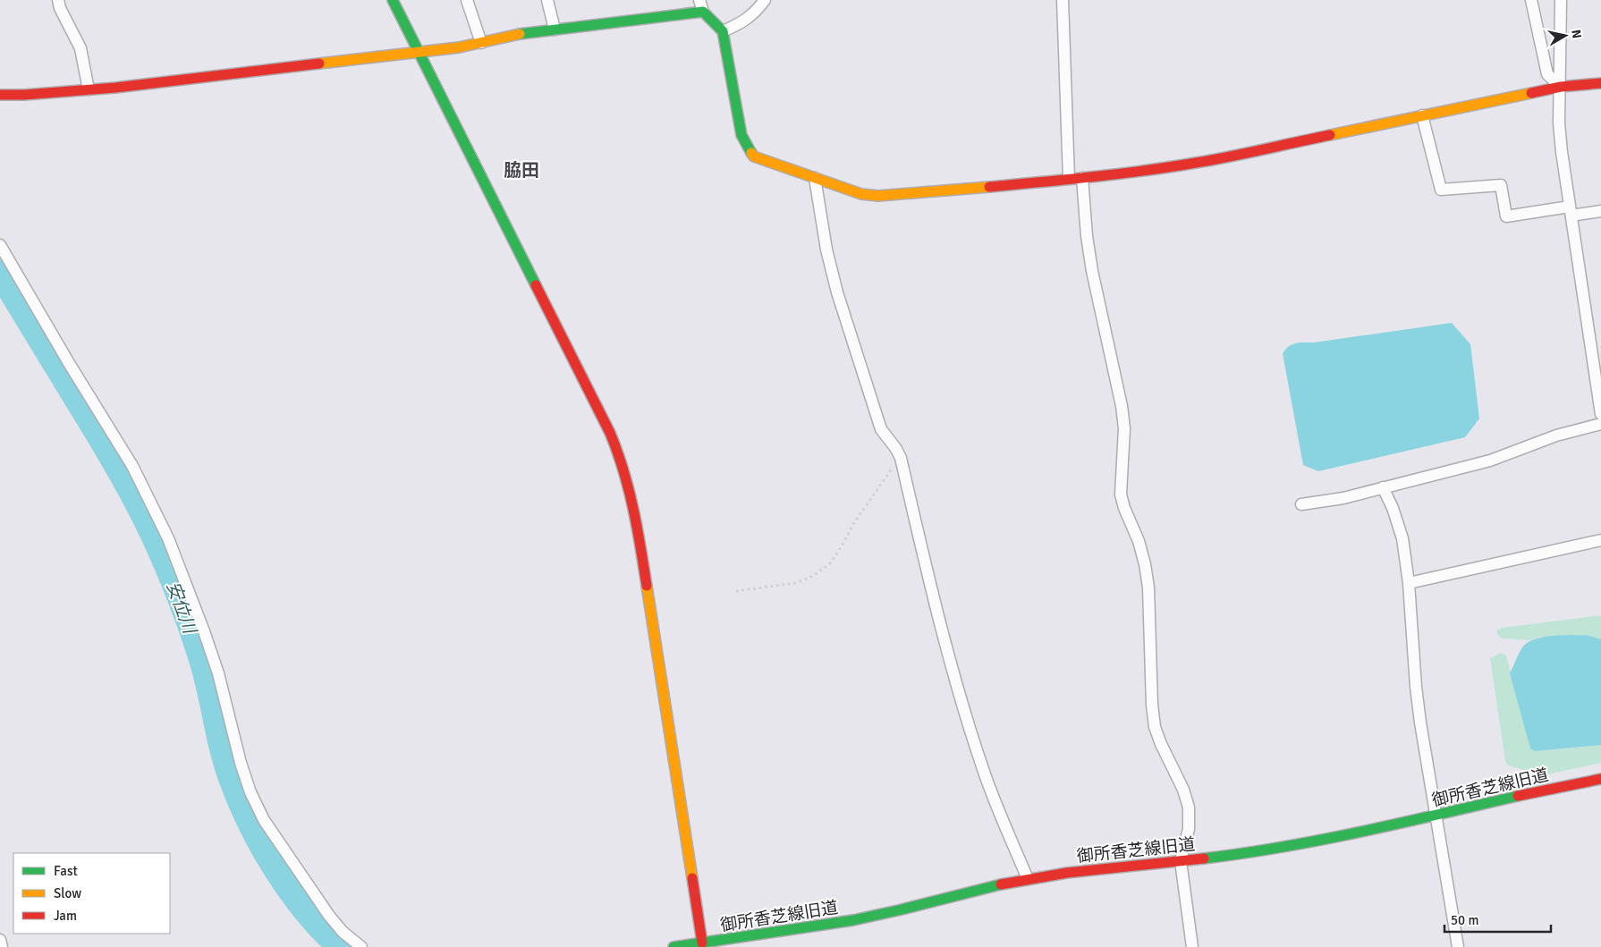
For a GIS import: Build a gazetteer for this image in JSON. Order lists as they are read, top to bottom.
{
  "streets": {
    "street": ["御所香芝線旧道"]
  },
  "districts": ["脇田"],
  "water": ["安位川"],
  "legend": ["Fast", "Slow", "Jam"],
  "scale_bar": "50 m",
  "north": "right"
}
